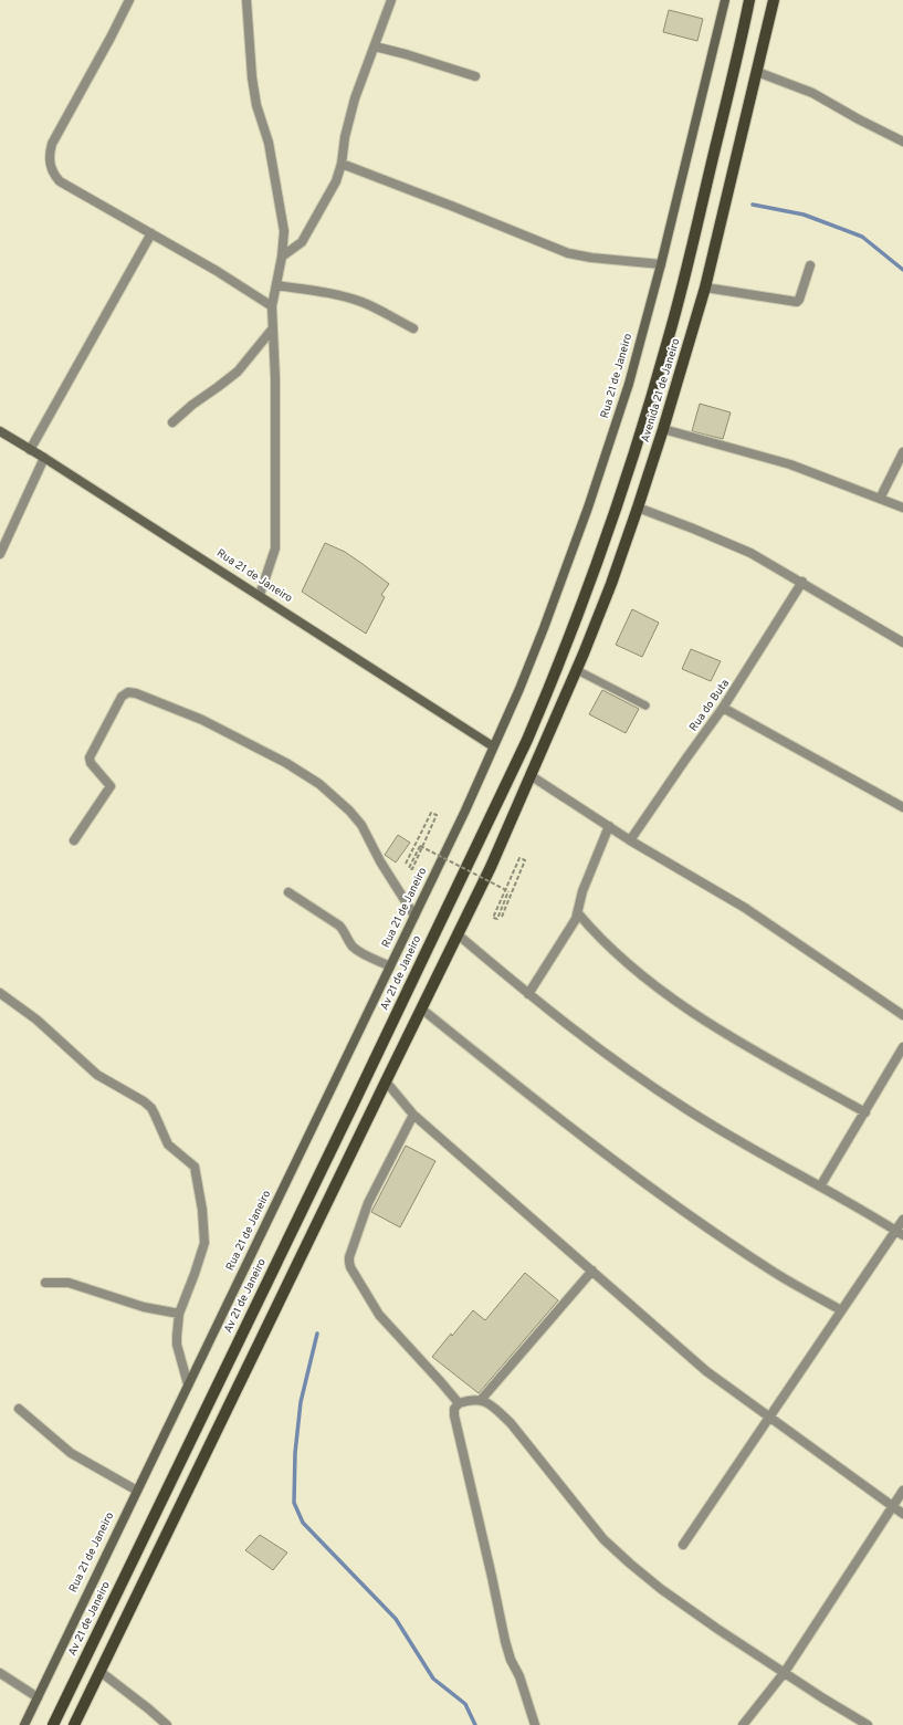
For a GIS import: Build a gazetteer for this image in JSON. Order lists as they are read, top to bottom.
{
  "streets": {
    "main road": ["Avenida 21 de Janeiro", "Av 21 de Janeiro"],
    "street": ["Rua 21 de Janeiro", "Rua do Buta"]
  },
  "crossings": [
    ["Avenida 21 de Janeiro", "Av 21 de Janeiro"]
  ]
}
